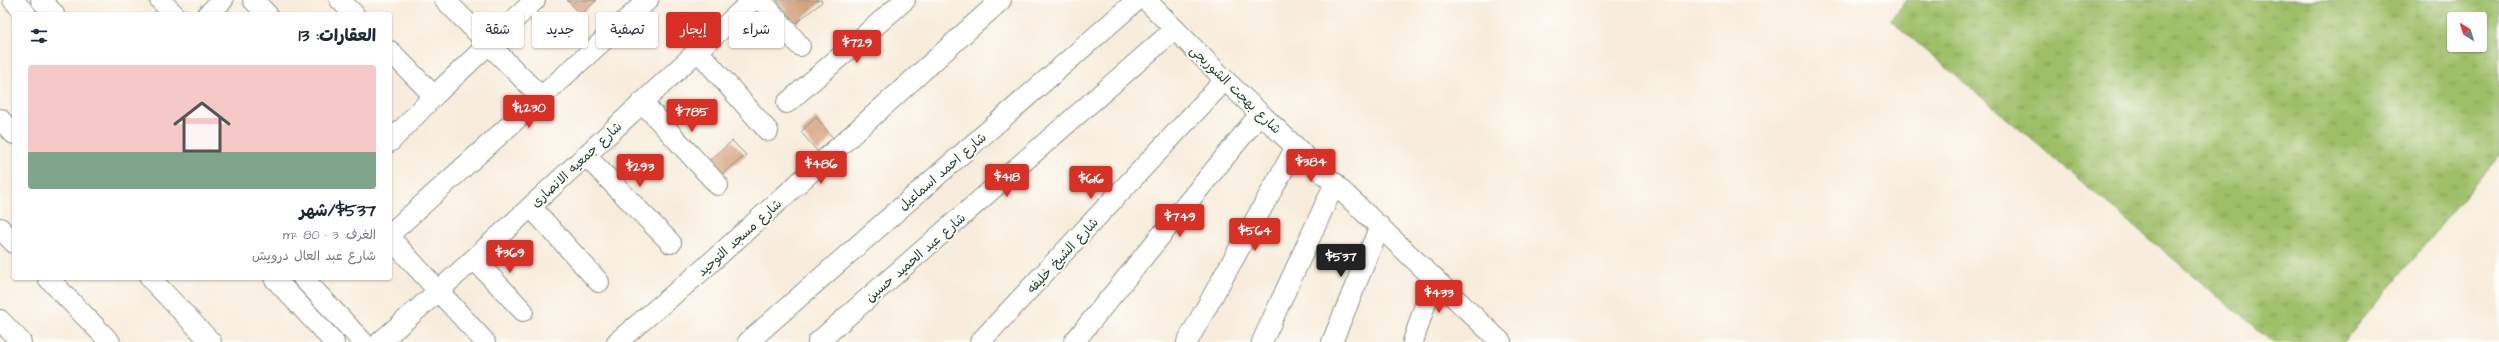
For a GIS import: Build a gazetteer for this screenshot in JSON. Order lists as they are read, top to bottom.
{
  "streets": {
    "street": [
      "شارع بهجت الشوربجى",
      "شارع جمعيه الانصارى",
      "شارع احمد اسماعيل",
      "شارع مسجد التوحيد",
      "شارع الشيخ خليفه",
      "شارع عبد الحميد حسين"
    ]
  },
  "crossings": [
    ["شارع بهجت الشوربجى", "شارع الشيخ خليفه"],
    ["شارع بهجت الشوربجى", "شارع عبد الحميد حسين"]
  ],
  "north": "top left",
  "page": {
    "chip": [
      "شراء",
      "إيجار",
      "تصفية",
      "جديد",
      "شقة"
    ],
    "heading": "العقارات: 13",
    "price": [
      "$729",
      "$1,230",
      "$785",
      "$384",
      "$486",
      "$293",
      "$418",
      "$616",
      "$749",
      "$564",
      "$369",
      "$537",
      "$433"
    ],
    "list": [
      {
        "name": "$537/شهر",
        "note": "الغرف: 3 · 80 m² · شارع عبد العال درويش"
      }
    ]
  }
}
